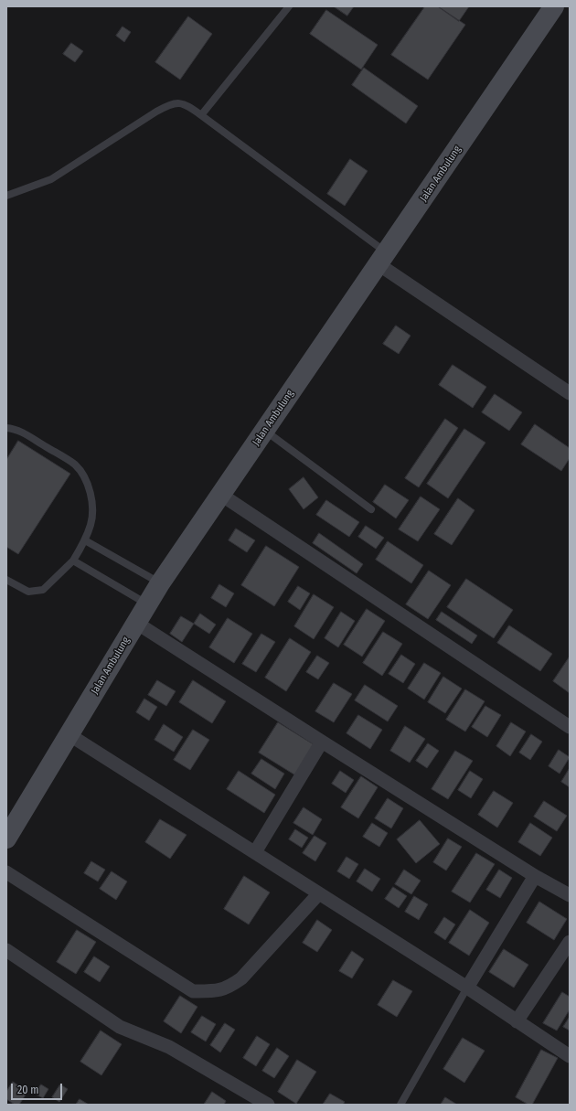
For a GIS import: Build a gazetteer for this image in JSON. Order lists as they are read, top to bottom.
{
  "streets": {
    "street": ["Jalan Ambulung"]
  },
  "scale_bar": "20 m"
}
